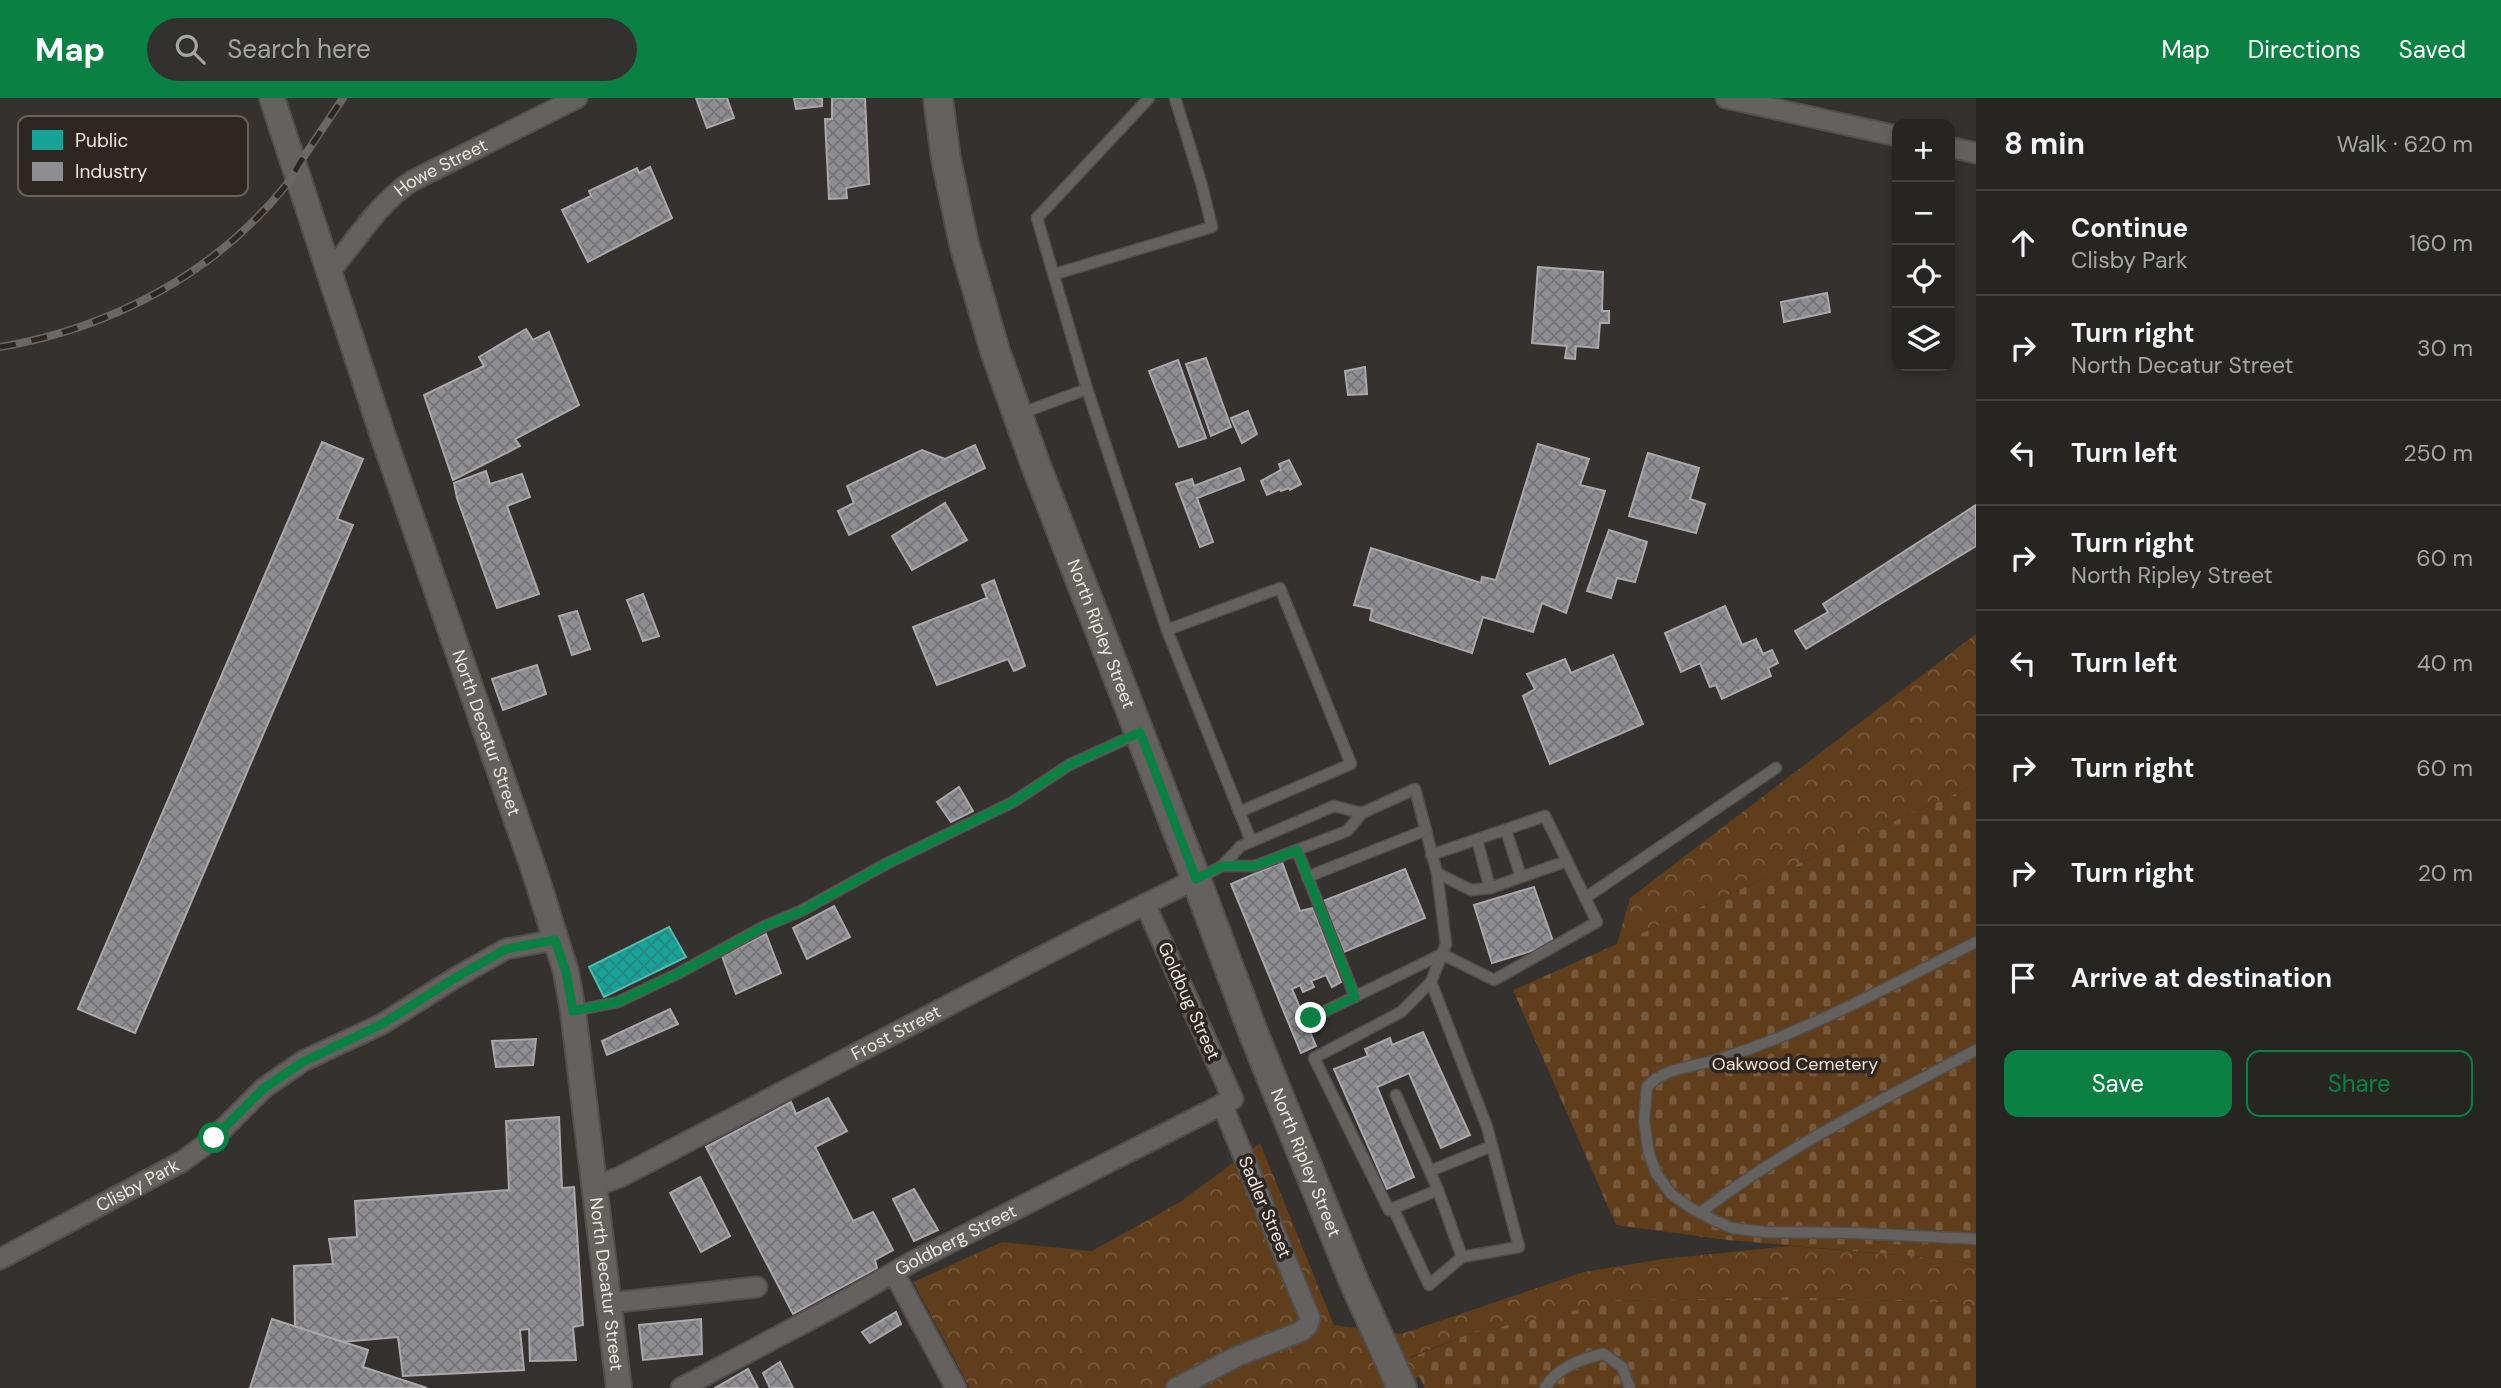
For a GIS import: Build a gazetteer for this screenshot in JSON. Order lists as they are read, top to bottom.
{
  "streets": {
    "main road": ["North Ripley Street"],
    "street": [
      "Howe Street",
      "North Decatur Street",
      "Goldbug Street",
      "Frost Street",
      "Clisby Park",
      "Sadler Street",
      "Goldberg Street"
    ]
  },
  "crossings": [
    ["Howe Street", "North Decatur Street"],
    ["North Ripley Street", "Frost Street"],
    ["North Decatur Street", "Frost Street"],
    ["North Decatur Street", "Clisby Park"],
    ["Goldbug Street", "Frost Street"],
    ["Goldbug Street", "Sadler Street"],
    ["Goldbug Street", "Goldberg Street"],
    ["Sadler Street", "Goldberg Street"]
  ],
  "parks": ["Oakwood Cemetery"],
  "legend": ["Public", "Industry"],
  "page": {
    "header": "Map",
    "search": "Search here",
    "nav": ["Map", "Directions", "Saved"],
    "heading": ["8 min", "Walk · 620 m"],
    "map_buttons": ["+", "−"],
    "list": [
      ["Continue", "Clisby Park", "160 m"],
      ["Turn right", "North Decatur Street", "30 m"],
      ["Turn left", "250 m"],
      ["Turn right", "North Ripley Street", "60 m"],
      ["Turn left", "40 m"],
      ["Turn right", "60 m"],
      ["Turn right", "20 m"],
      "Arrive at destination"
    ],
    "buttons": ["Save", "Share"]
  }
}
